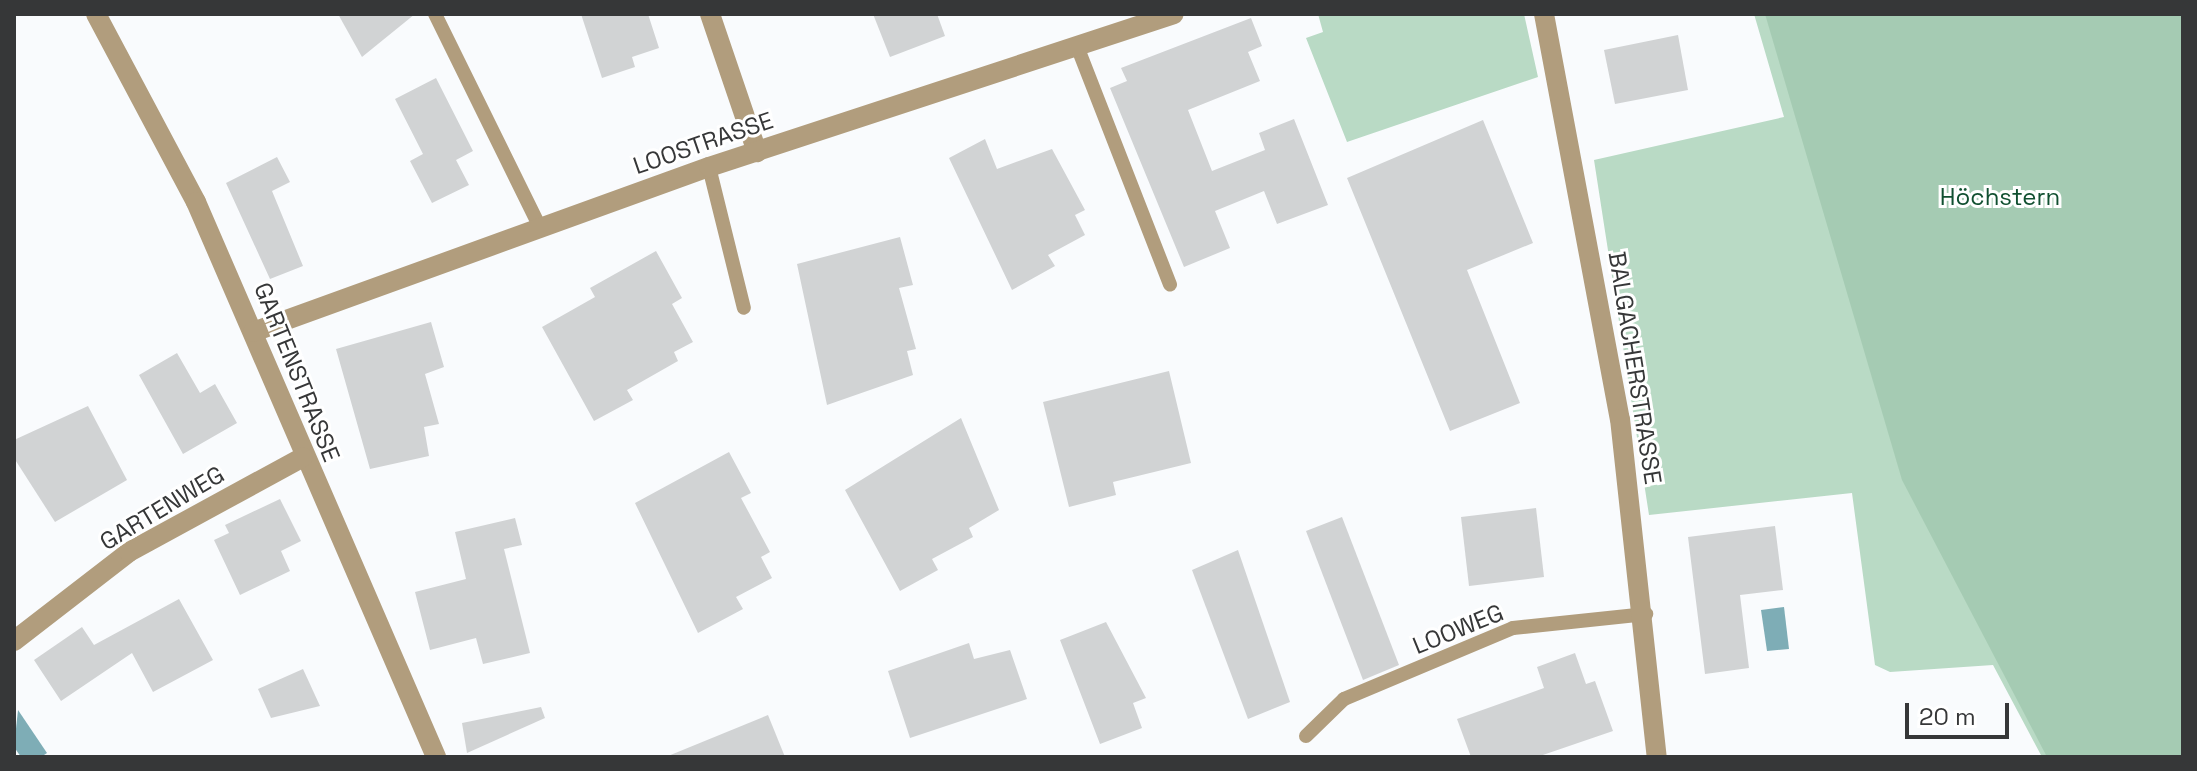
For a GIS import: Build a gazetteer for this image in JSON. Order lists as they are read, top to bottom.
{
  "streets": {
    "street": [
      "LOOSTRASSE",
      "BALGACHERSTRASSE",
      "GARTENSTRASSE",
      "GARTENWEG"
    ],
    "lane": ["LOOWEG"]
  },
  "crossings": [
    ["LOOSTRASSE", "GARTENSTRASSE"],
    ["BALGACHERSTRASSE", "LOOWEG"],
    ["GARTENSTRASSE", "GARTENWEG"]
  ],
  "parks": ["Höchstern"],
  "scale_bar": "20 m"
}
